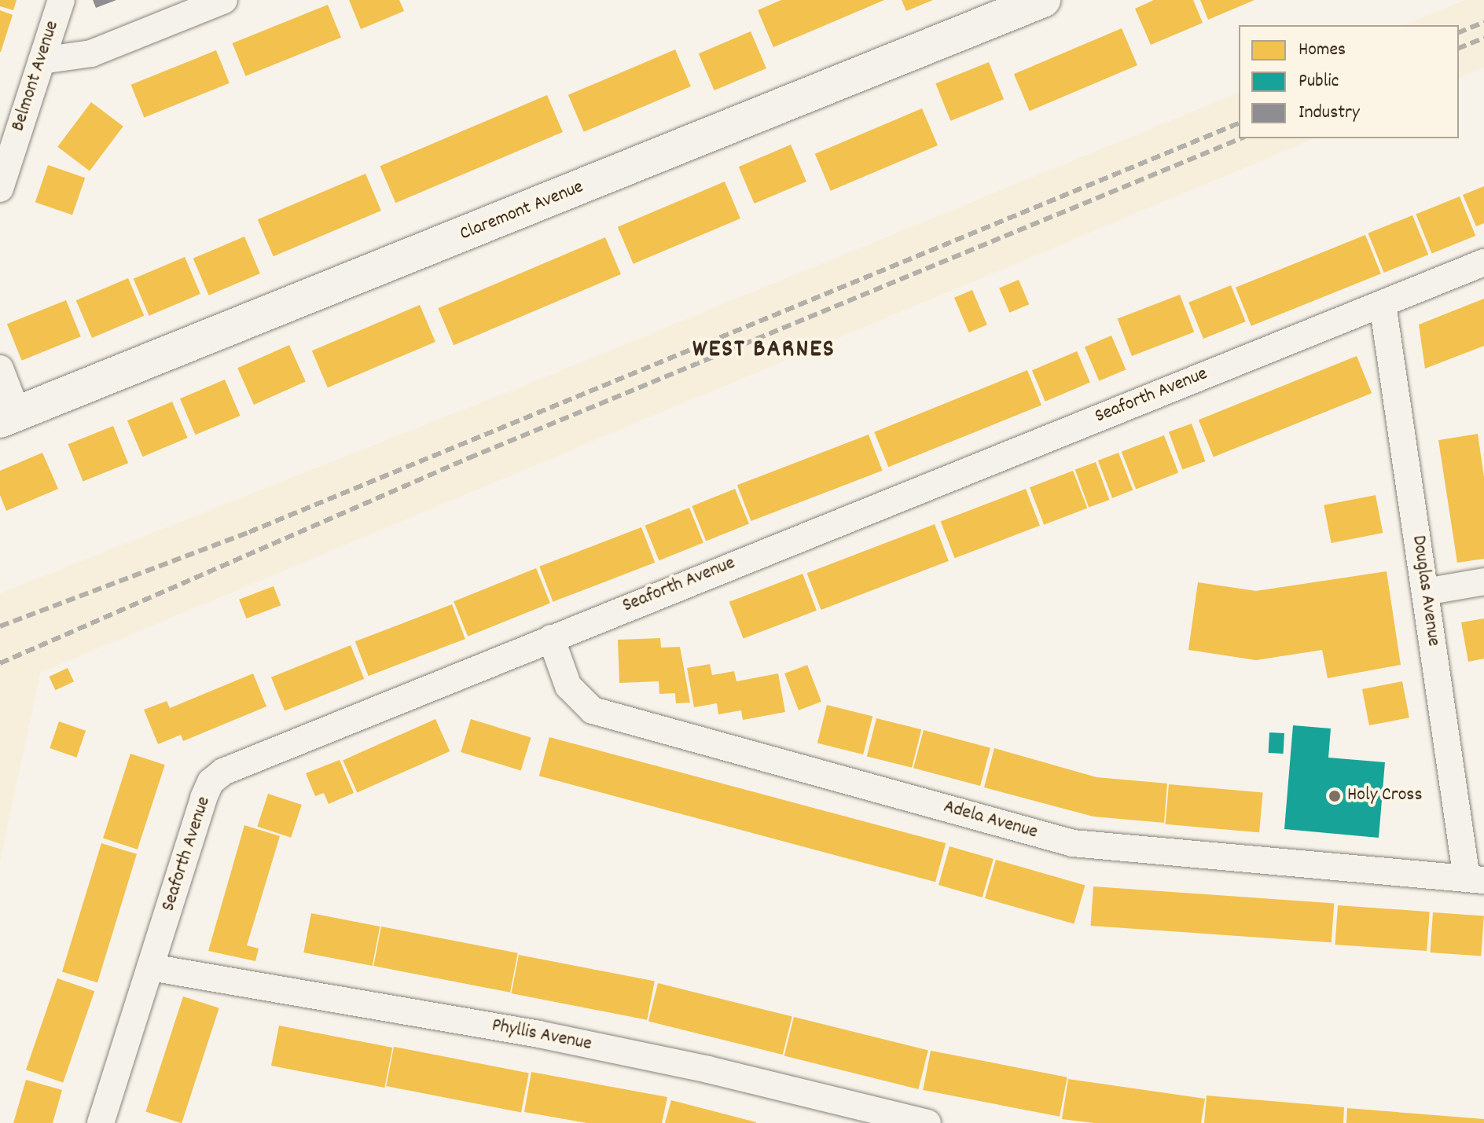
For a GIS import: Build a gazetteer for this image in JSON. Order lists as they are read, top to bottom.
{
  "streets": {
    "street": [
      "Belmont Avenue",
      "Claremont Avenue",
      "Seaforth Avenue",
      "Douglas Avenue",
      "Adela Avenue",
      "Phyllis Avenue"
    ]
  },
  "crossings": [
    ["Seaforth Avenue", "Douglas Avenue"],
    ["Seaforth Avenue", "Adela Avenue"],
    ["Seaforth Avenue", "Phyllis Avenue"],
    ["Douglas Avenue", "Adela Avenue"]
  ],
  "districts": ["WEST BARNES"],
  "places": ["Holy Cross"],
  "legend": ["Homes", "Public", "Industry"]
}
